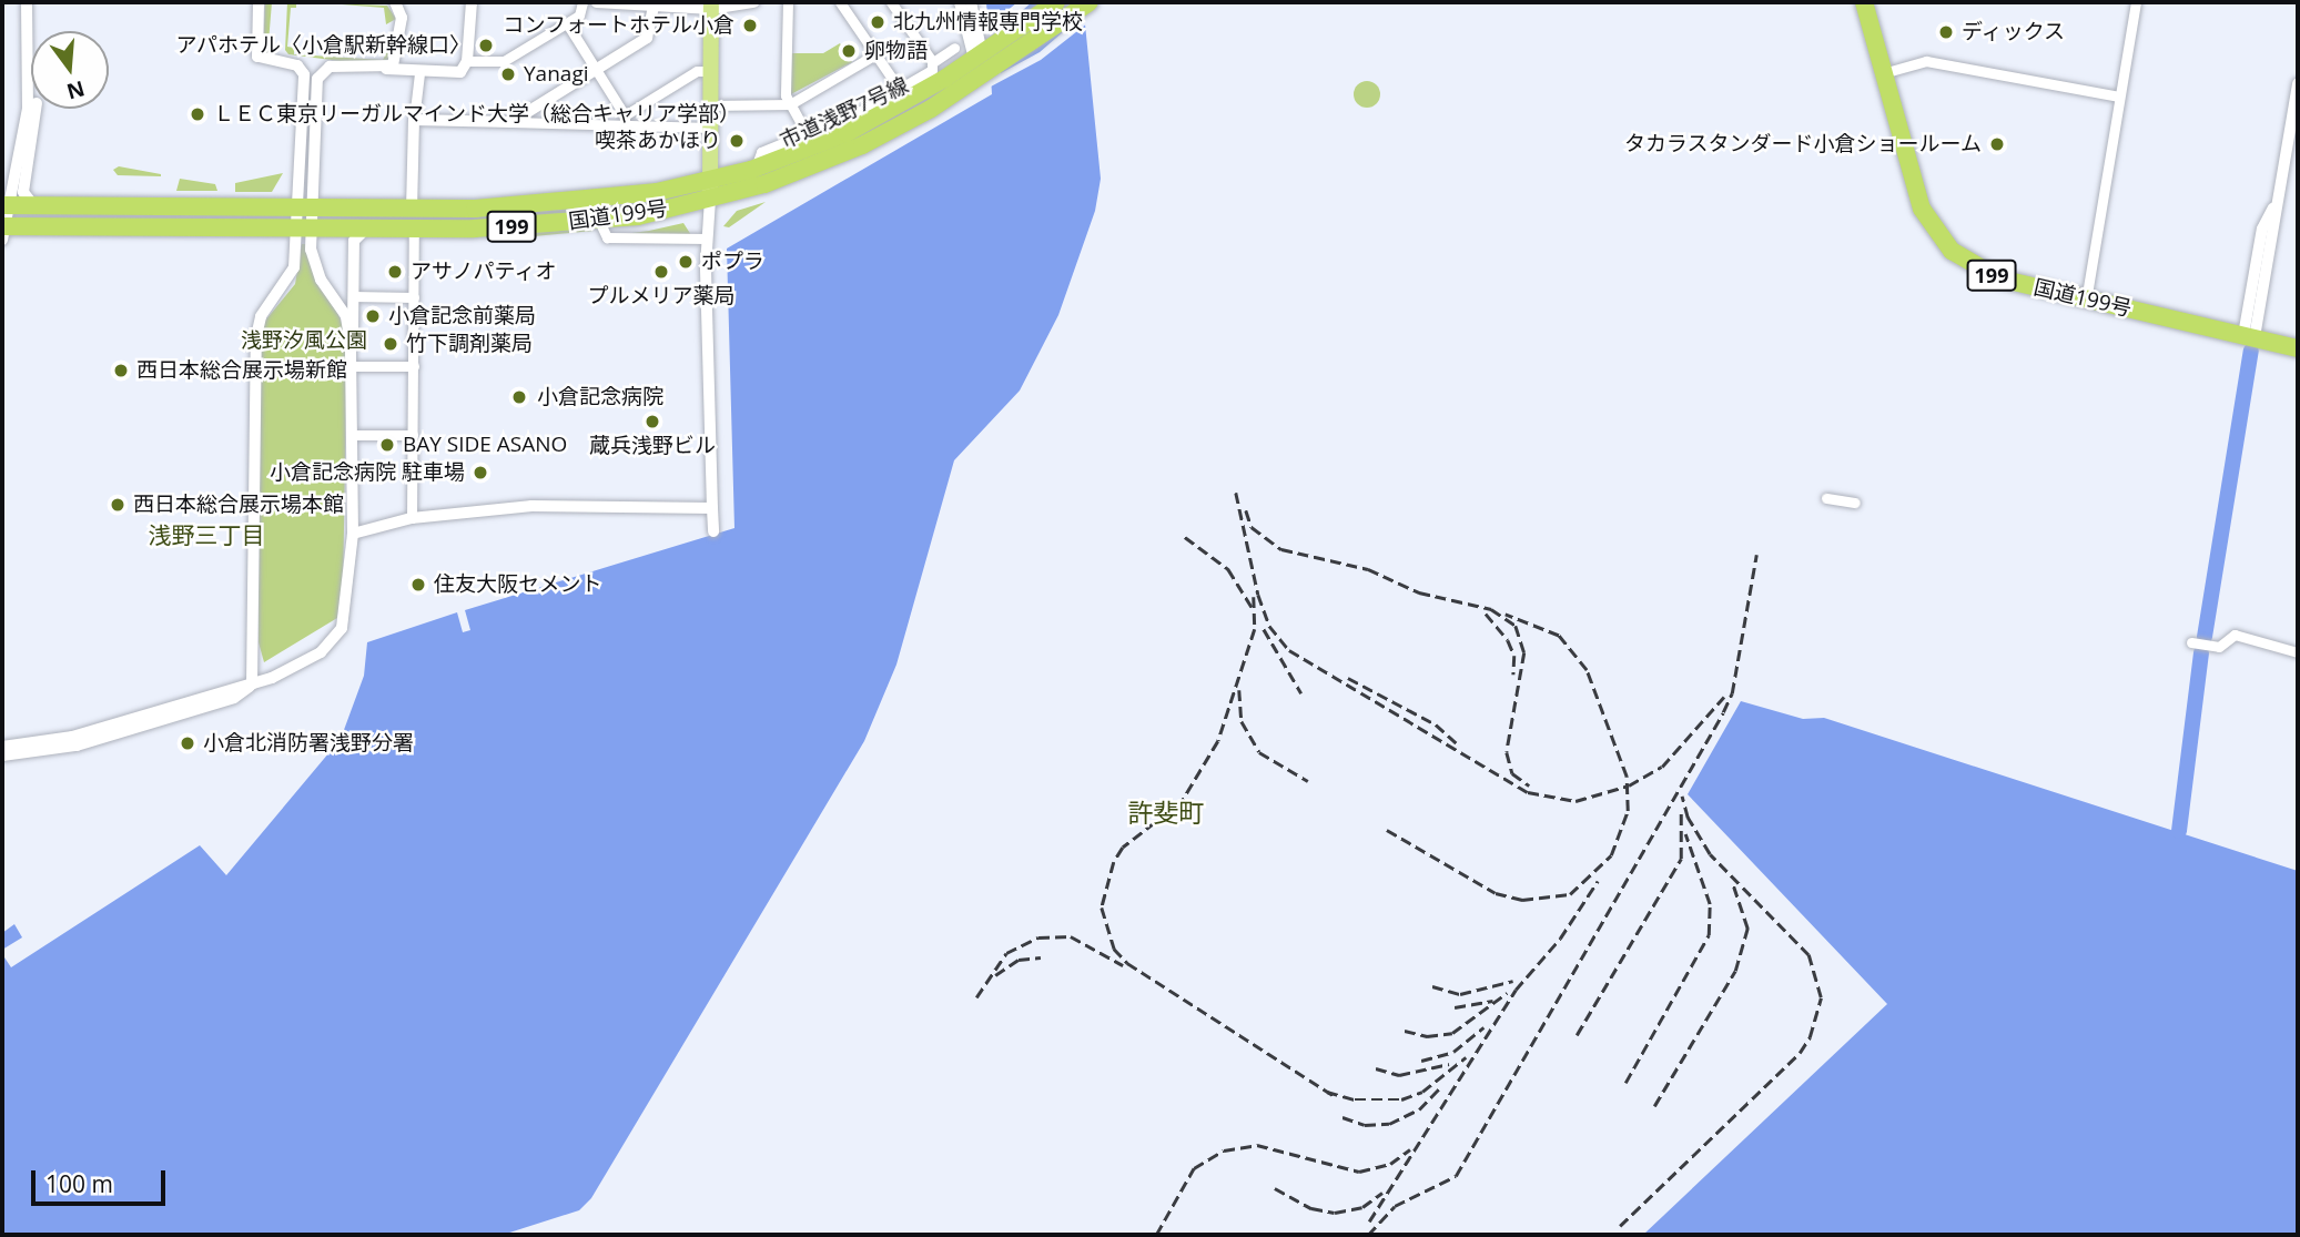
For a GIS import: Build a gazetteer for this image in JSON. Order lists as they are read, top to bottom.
{
  "streets": {
    "highway": ["国道199号", "199"],
    "street": ["市道浅野7号線"]
  },
  "crossings": [
    ["市道浅野7号線", "国道199号"]
  ],
  "districts": ["浅野三丁目", "許斐町"],
  "parks": ["浅野汐風公園"],
  "places": [
    "北九州情報専門学校",
    "コンフォートホテル小倉",
    "ディックス",
    "アパホテル〈小倉駅新幹線口〉",
    "卵物語",
    "Yanagi",
    "ＬＥＣ東京リーガルマインド大学（総合キャリア学部）",
    "喫茶あかほり",
    "タカラスタンダード小倉ショールーム",
    "ポプラ",
    "アサノパティオ",
    "プルメリア薬局",
    "小倉記念前薬局",
    "竹下調剤薬局",
    "西日本総合展示場新館",
    "小倉記念病院",
    "蔵兵浅野ビル",
    "BAY SIDE ASANO",
    "小倉記念病院 駐車場",
    "西日本総合展示場本館",
    "住友大阪セメント",
    "小倉北消防署浅野分署"
  ],
  "scale_bar": "100 m",
  "north": "bottom"
}
